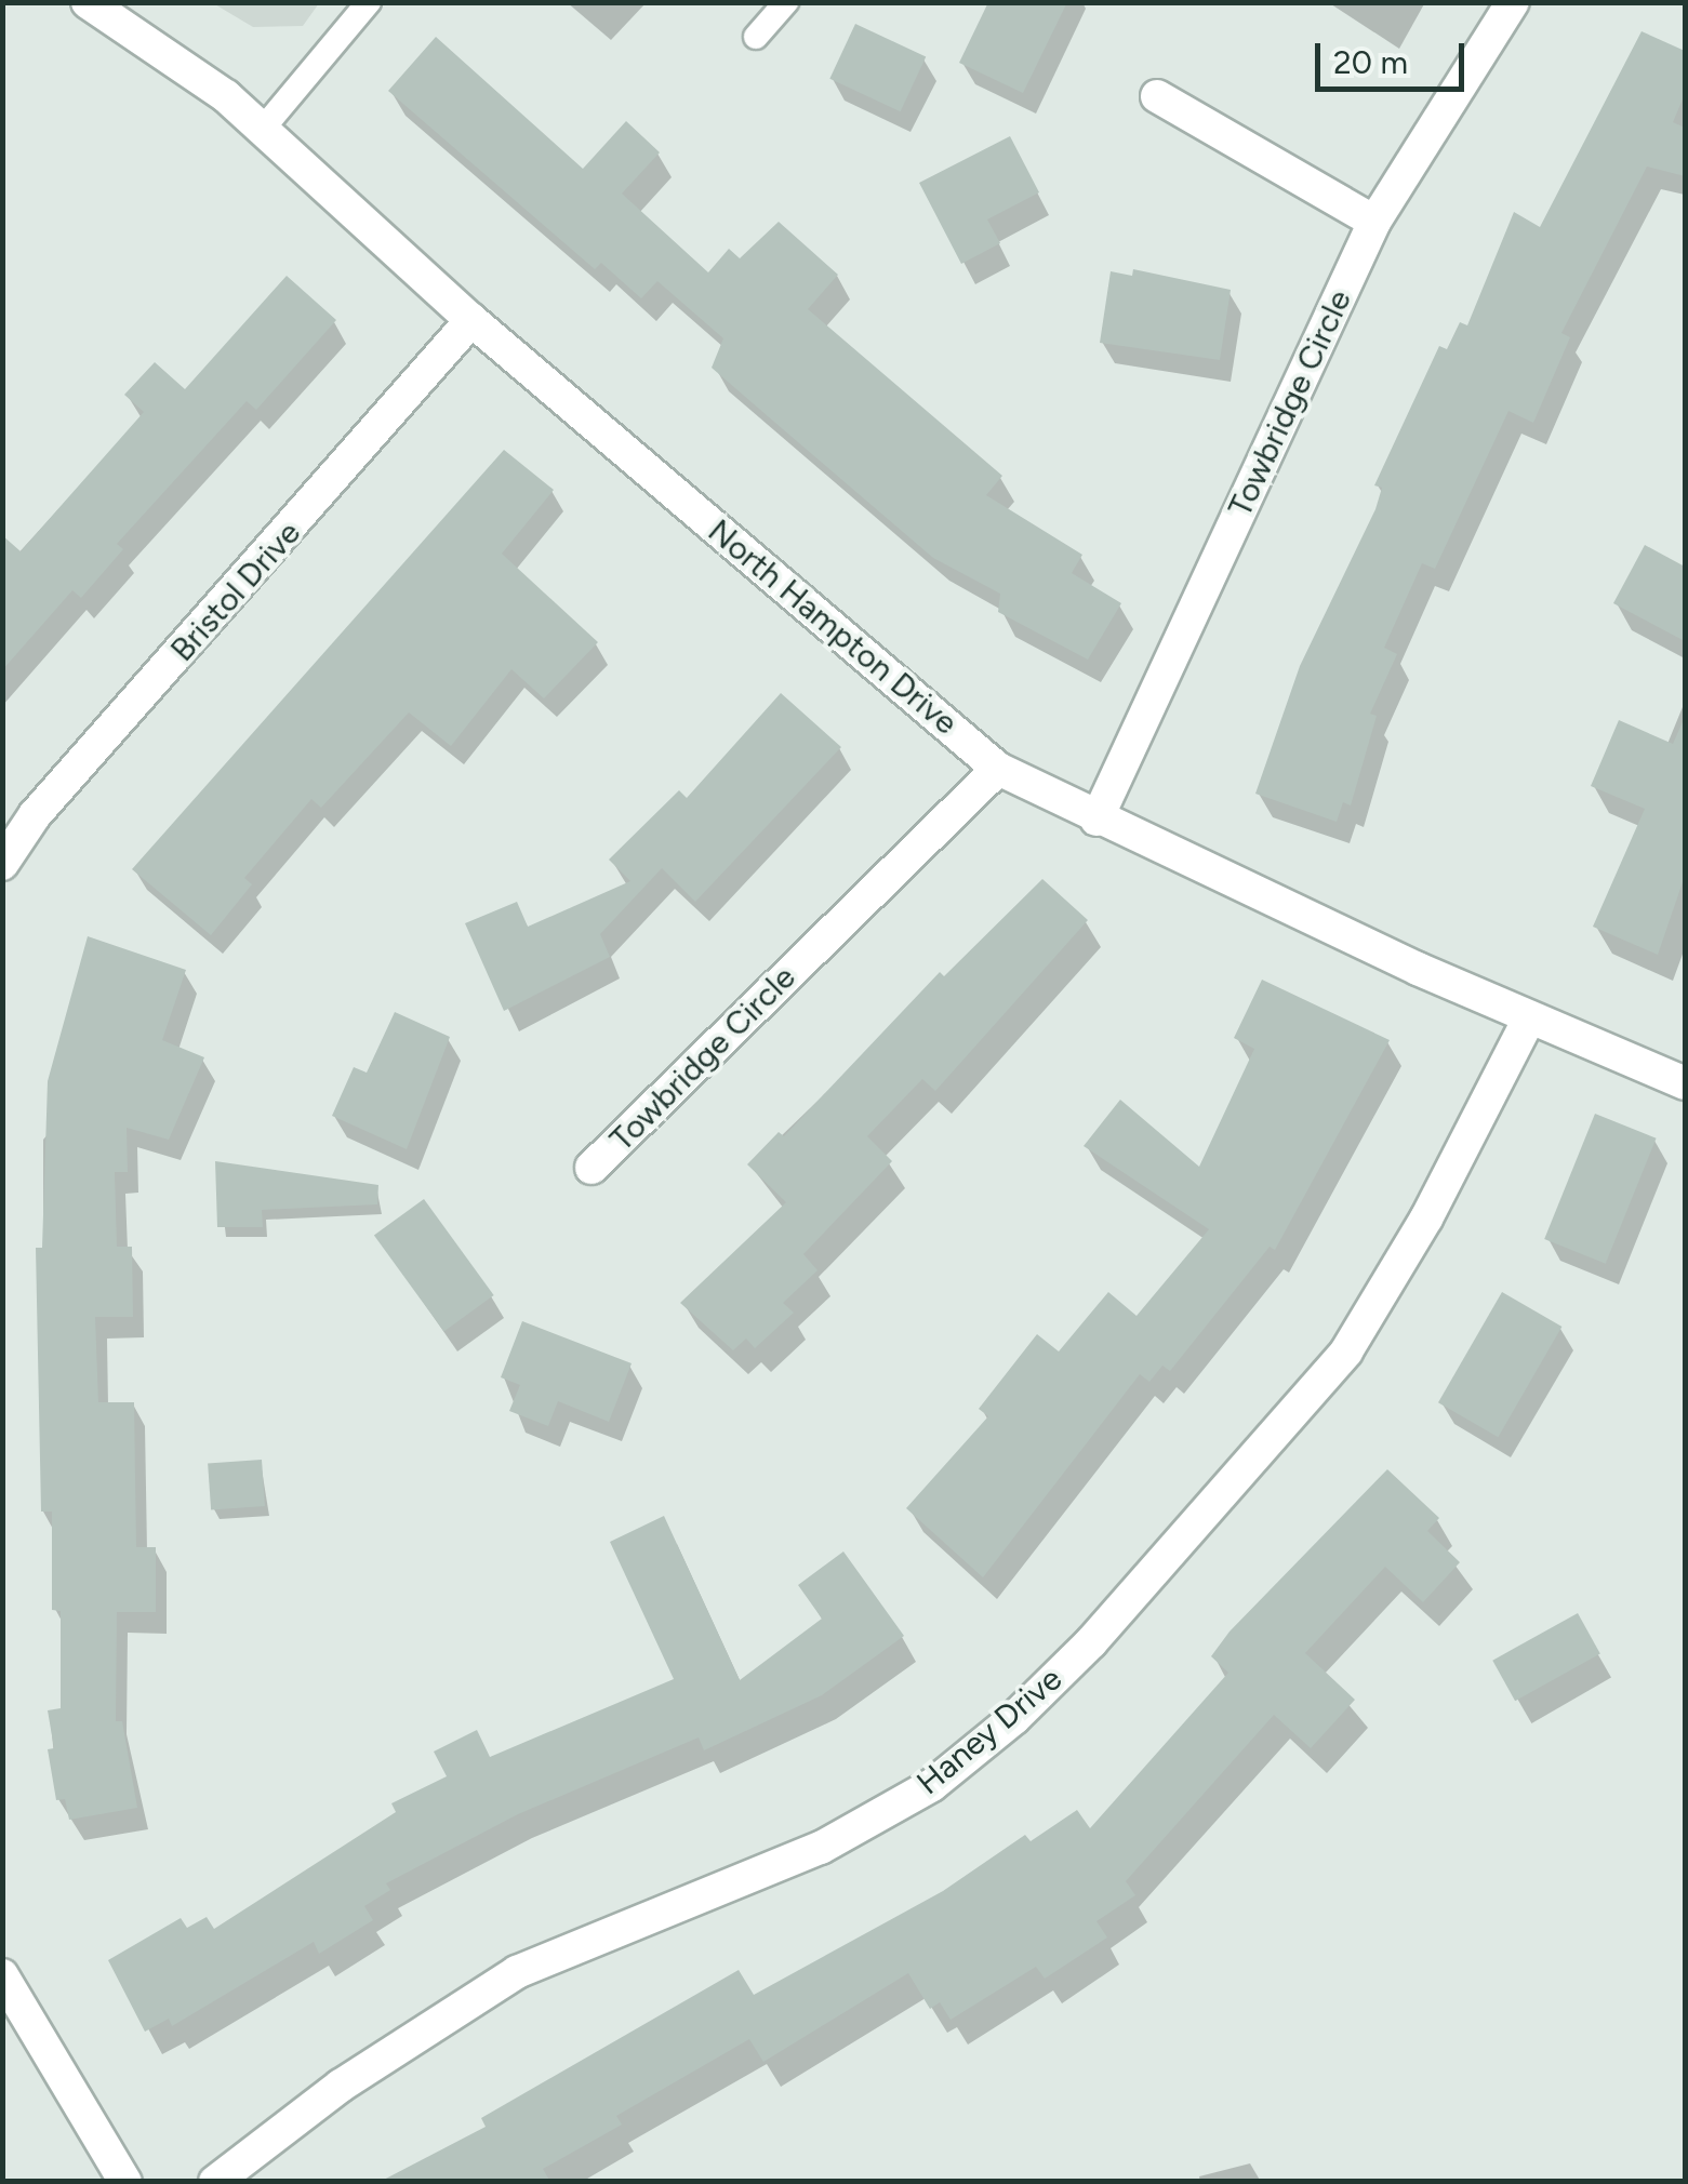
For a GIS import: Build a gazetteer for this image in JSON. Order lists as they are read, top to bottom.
{
  "streets": {
    "street": [
      "Towbridge Circle",
      "Bristol Drive",
      "North Hampton Drive",
      "Haney Drive"
    ]
  },
  "crossings": [
    ["Towbridge Circle", "North Hampton Drive"],
    ["Bristol Drive", "North Hampton Drive"],
    ["North Hampton Drive", "Haney Drive"]
  ],
  "scale_bar": "20 m"
}
